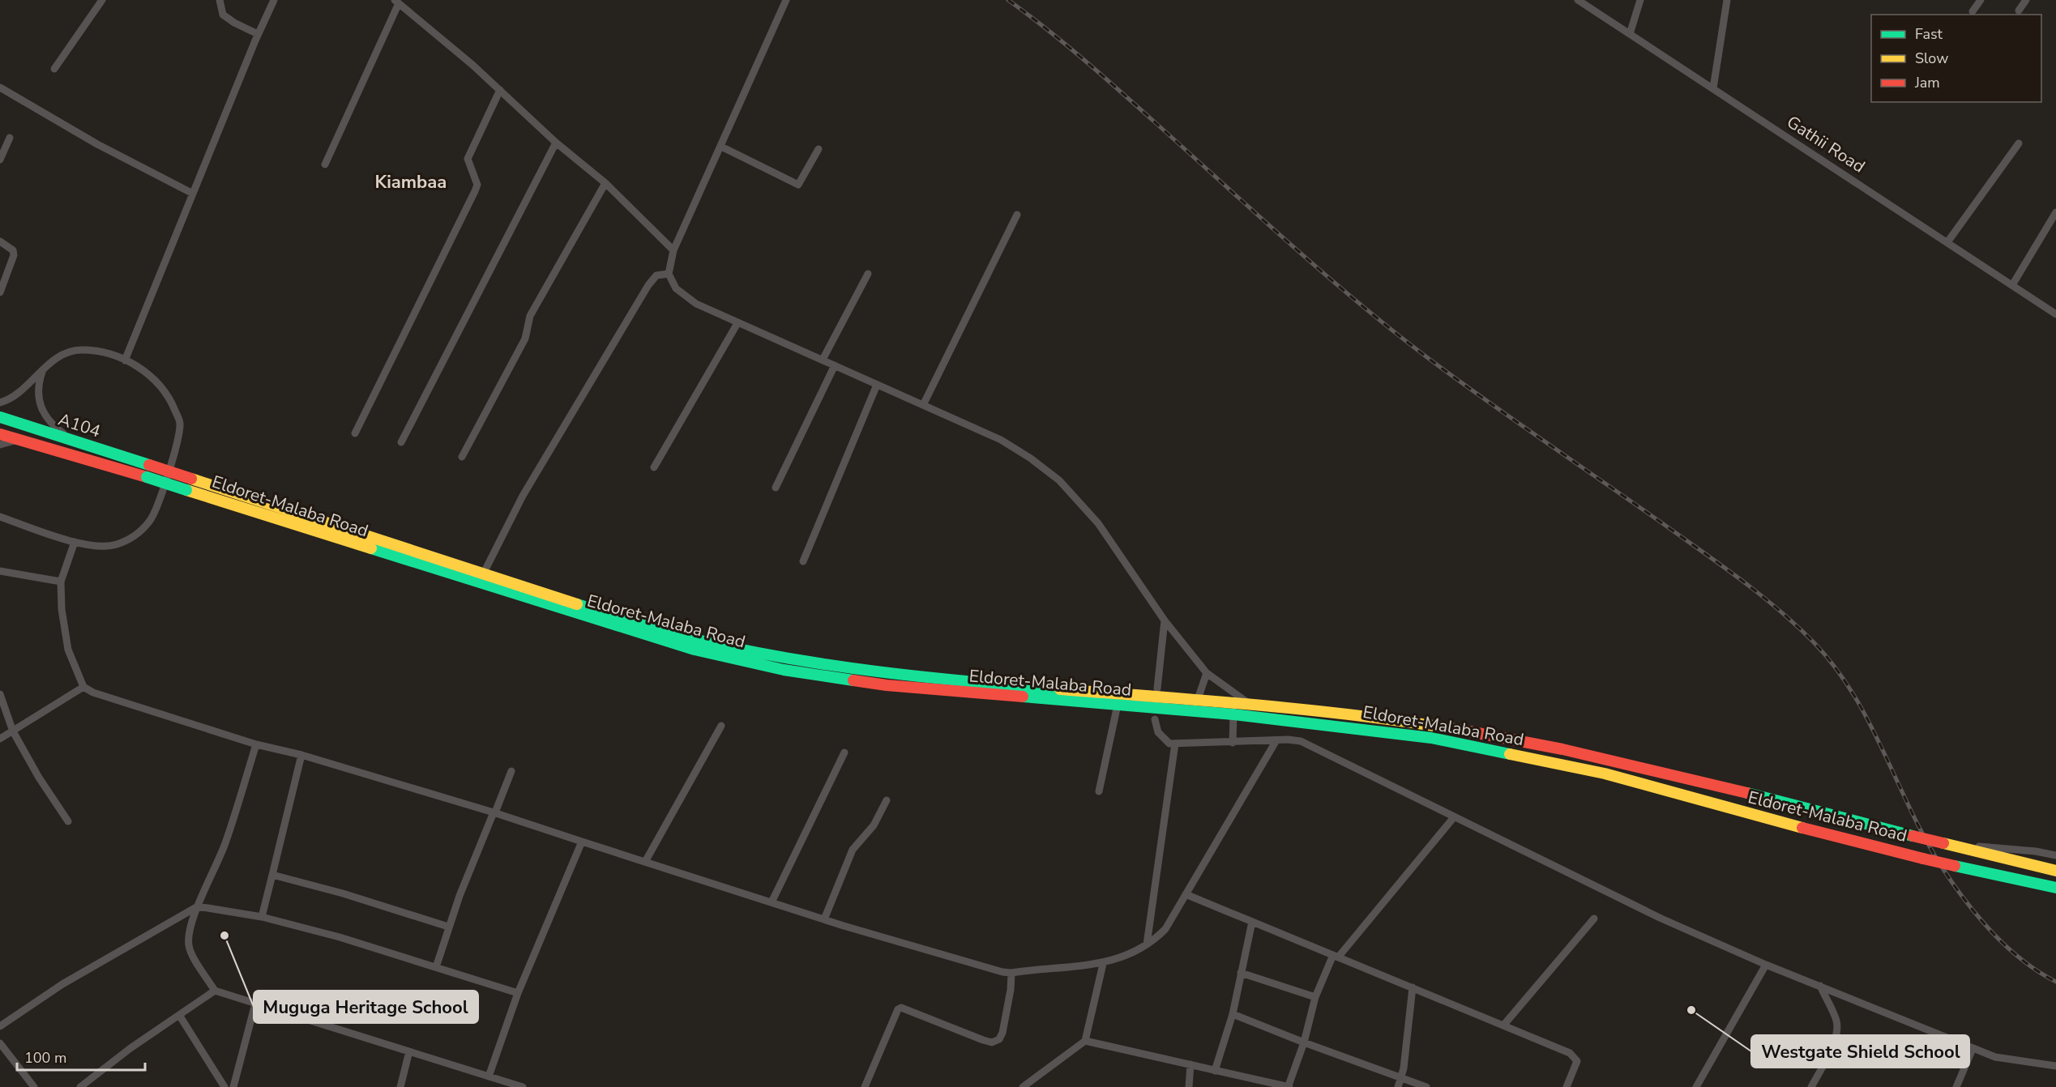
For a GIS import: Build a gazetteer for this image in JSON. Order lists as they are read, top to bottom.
{
  "streets": {
    "highway": ["A104", "Eldoret-Malaba Road"],
    "street": ["Gathii Road"]
  },
  "crossings": [
    ["A104", "Eldoret-Malaba Road"]
  ],
  "districts": ["Kiambaa"],
  "places": ["Muguga Heritage School", "Westgate Shield School"],
  "legend": ["Fast", "Slow", "Jam"],
  "scale_bar": "100 m"
}
